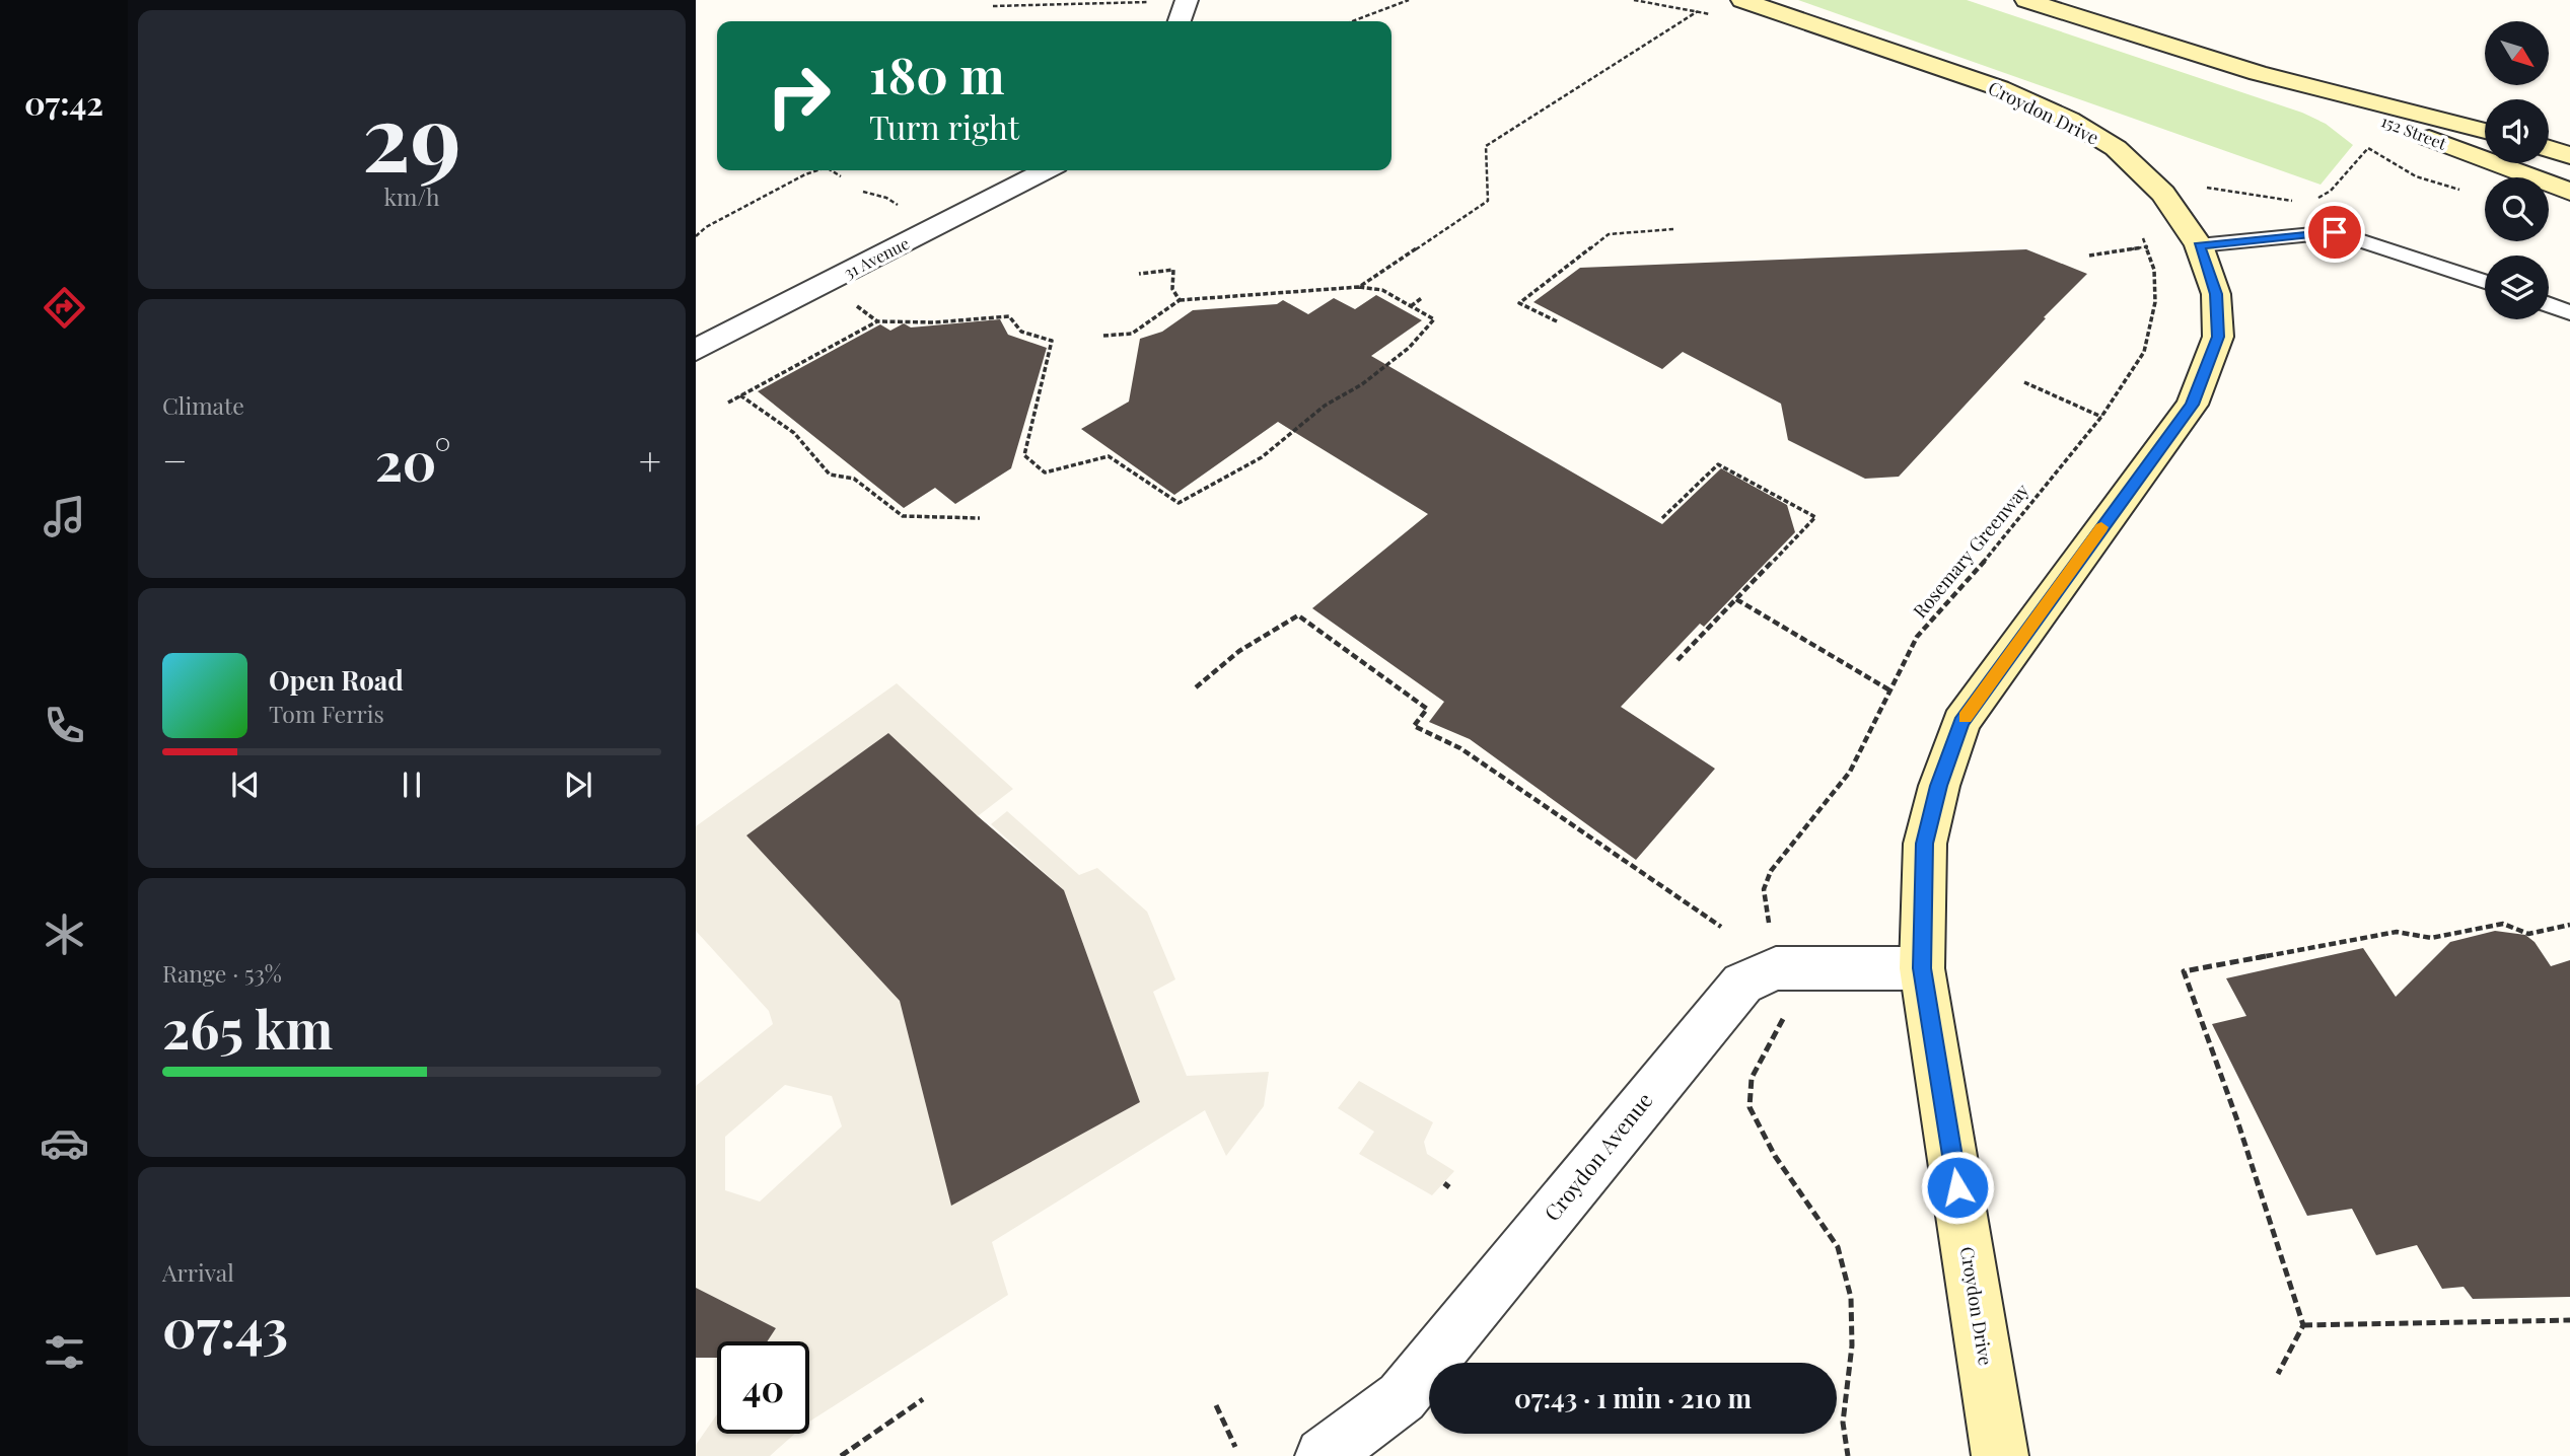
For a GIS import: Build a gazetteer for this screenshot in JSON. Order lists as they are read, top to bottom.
{
  "streets": {
    "street": [
      "Croydon Drive",
      "152 Street",
      "31 Avenue",
      "Croydon Avenue"
    ],
    "path": ["Rosemary Greenway"]
  },
  "crossings": [
    ["Croydon Drive", "Croydon Avenue"]
  ],
  "north": "bottom right",
  "page": {
    "tabs": "07:42",
    "tile": [
      ["29", "km/h"],
      "Climate",
      ["Range · 53%", "265 km"],
      ["Arrival", "07:43"]
    ],
    "turn": ["180 m", "Turn right"],
    "heat": ["−", "20°", "+"],
    "song": ["Open Road", "Tom Ferris"],
    "limit": "40",
    "trip": "07:43 · 1 min · 210 m"
  }
}
